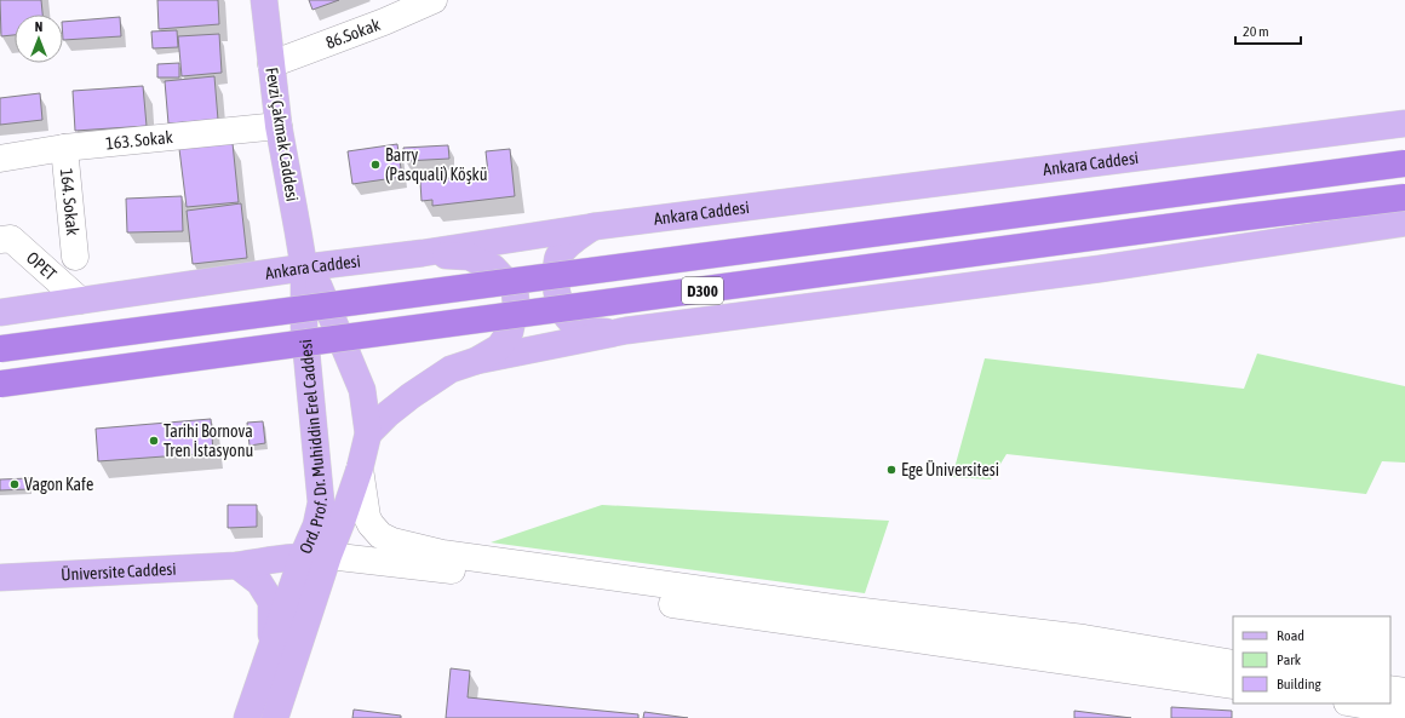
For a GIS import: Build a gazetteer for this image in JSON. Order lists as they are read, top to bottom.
{
  "streets": {
    "highway": ["D300"],
    "main road": [
      "Fevzi Çakmak Caddesi",
      "Ankara Caddesi",
      "Ord. Prof. Dr. Muhiddin Erel Caddesi",
      "Üniversite Caddesi"
    ],
    "street": [
      "86.Sokak",
      "163. Sokak",
      "164. Sokak",
      "OPET"
    ]
  },
  "crossings": [
    ["86.Sokak", "Fevzi Çakmak Caddesi"],
    ["Fevzi Çakmak Caddesi", "163. Sokak"],
    ["Fevzi Çakmak Caddesi", "Ankara Caddesi"],
    ["Fevzi Çakmak Caddesi", "Ord. Prof. Dr. Muhiddin Erel Caddesi"],
    ["163. Sokak", "164. Sokak"],
    ["Ankara Caddesi", "OPET"],
    ["Ankara Caddesi", "Ord. Prof. Dr. Muhiddin Erel Caddesi"],
    ["Ord. Prof. Dr. Muhiddin Erel Caddesi", "Üniversite Caddesi"]
  ],
  "places": [
    "Barry (Pasquali) Köşkü",
    "Tarihi Bornova Tren İstasyonu",
    "Ege Üniversitesi",
    "Vagon Kafe"
  ],
  "legend": ["Road", "Park", "Building"],
  "scale_bar": "20 m",
  "north": "top"
}
